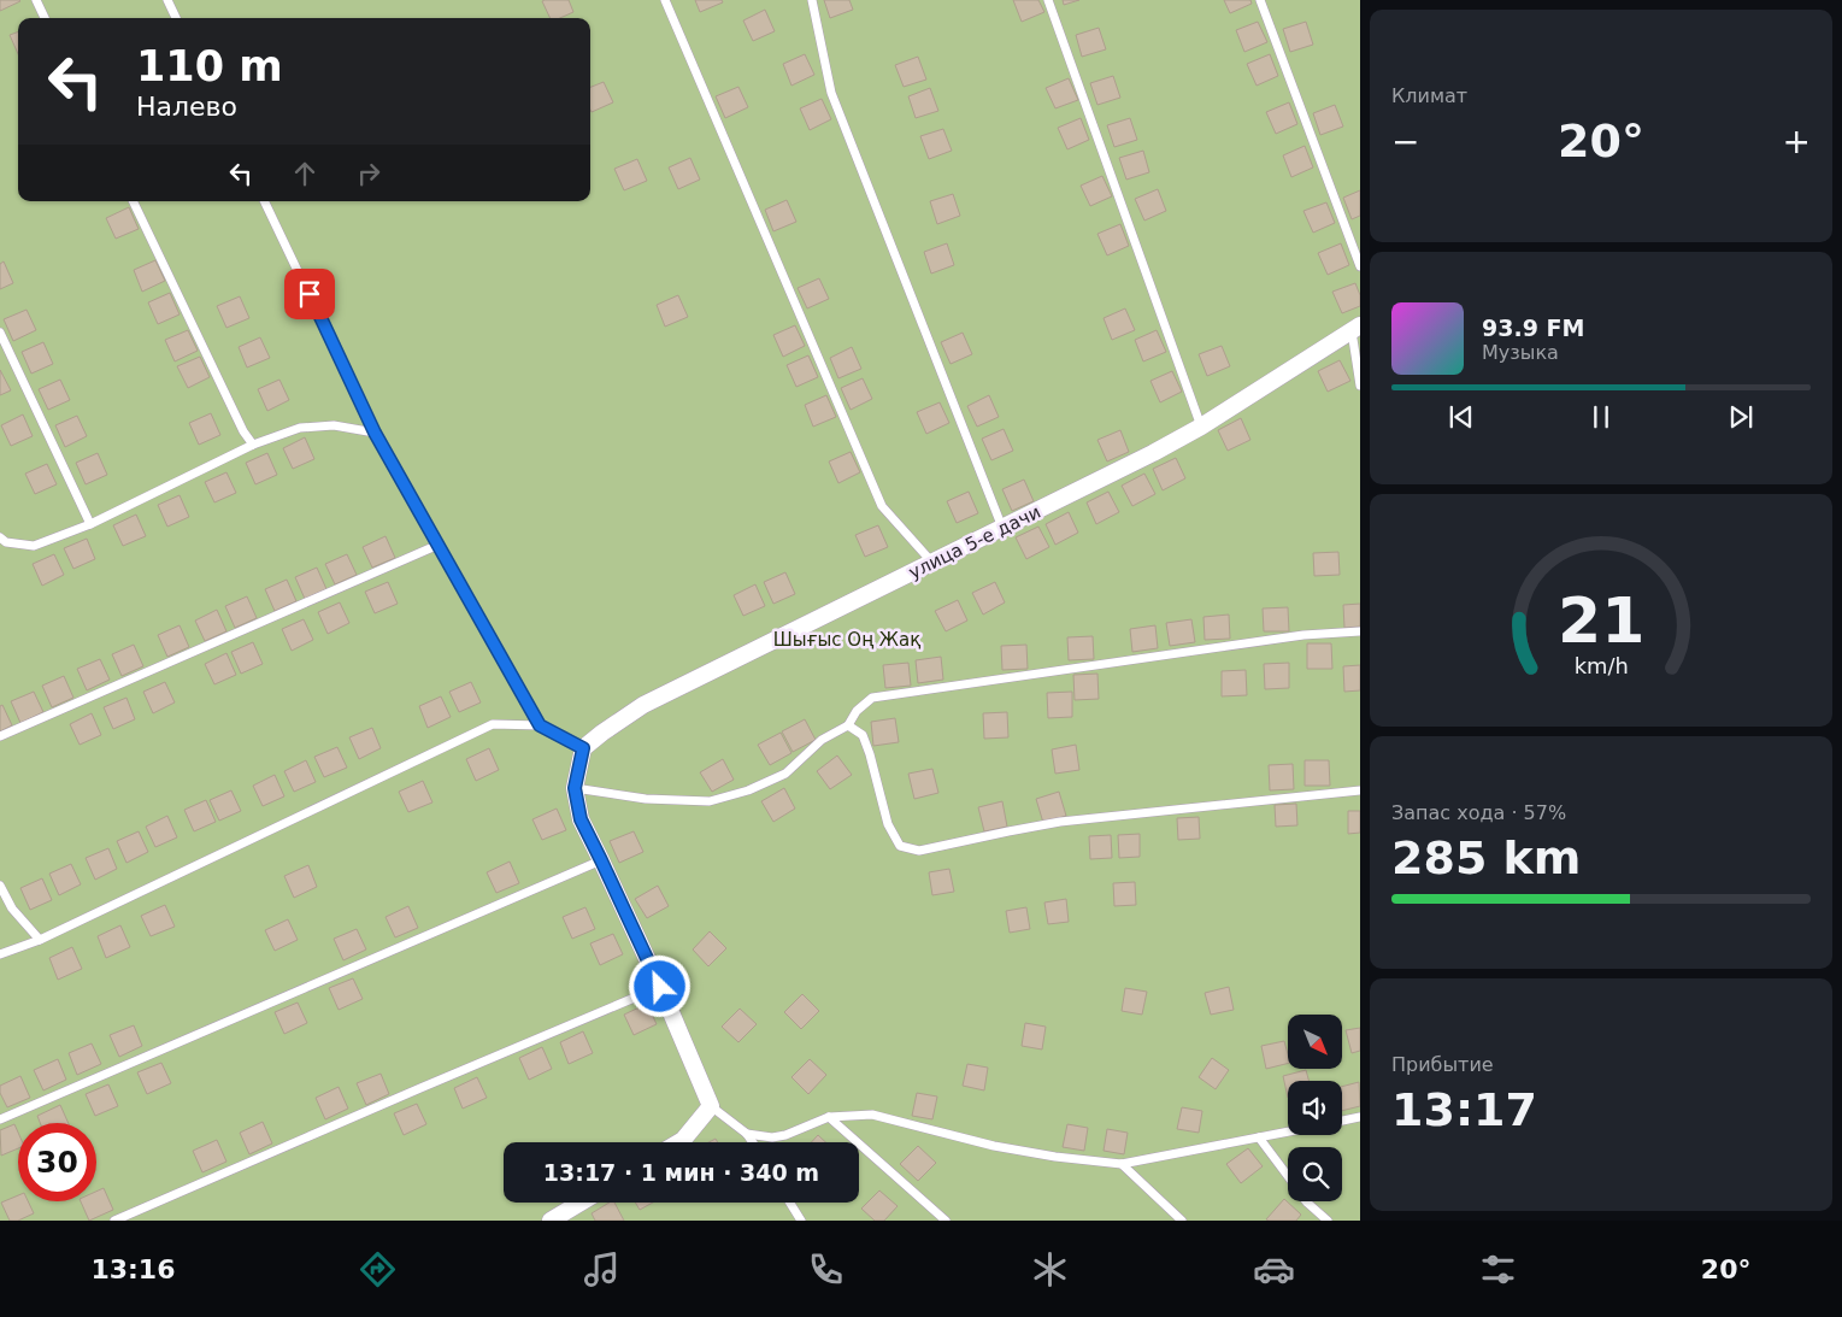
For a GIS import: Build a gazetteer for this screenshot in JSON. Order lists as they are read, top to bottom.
{
  "streets": {
    "street": ["улица 5-е дачи"]
  },
  "parks": ["Шығыс Оң Жақ"],
  "north": "bottom right",
  "page": {
    "tile": [
      "Климат",
      ["Запас хода · 57%", "285 km"],
      ["Прибытие", "13:17"]
    ],
    "turn": ["110 m", "Налево"],
    "heat": ["−", "20°", "+"],
    "song": ["93.9 FM", "Музыка"],
    "limit": "30",
    "trip": "13:17 · 1 мин · 340 m",
    "tabs": ["13:16", "20°"],
    "gauge": ["21", "km/h"]
  }
}
